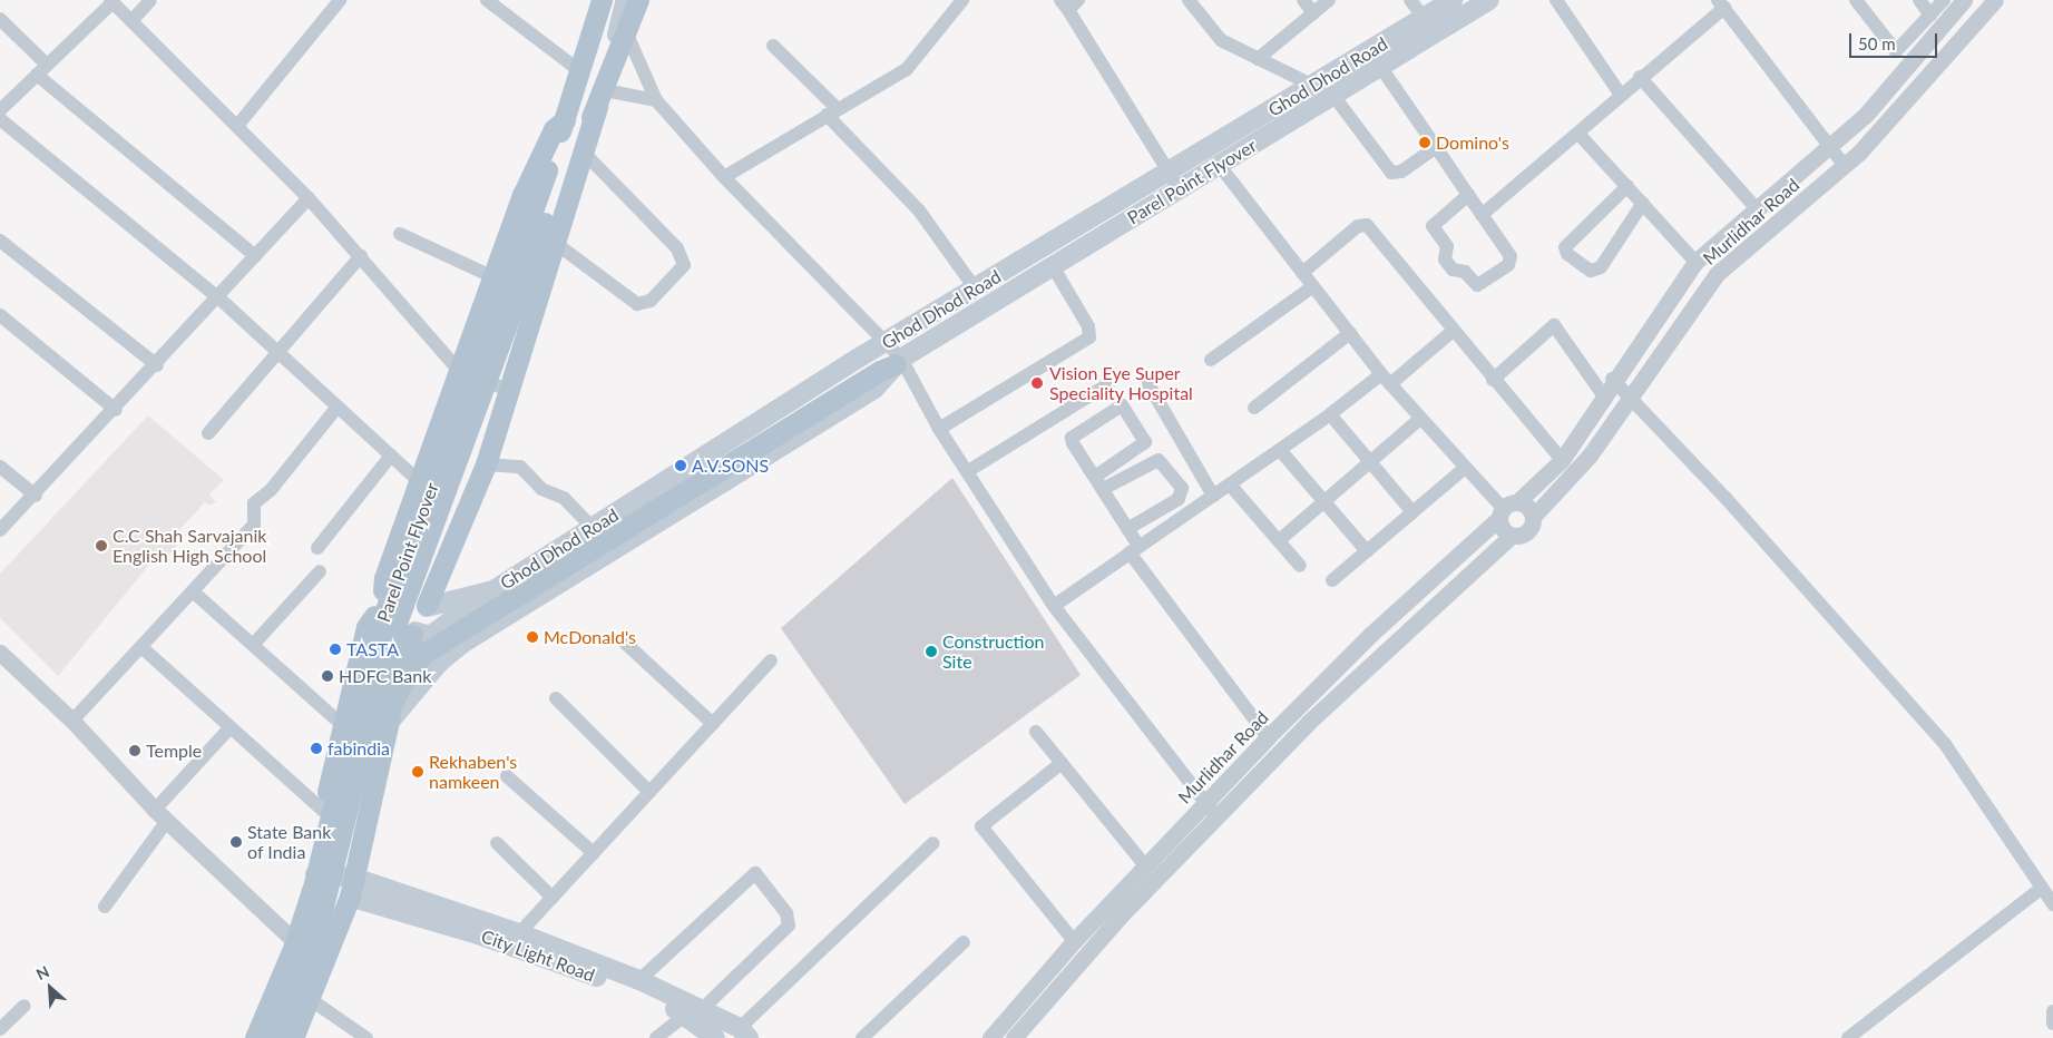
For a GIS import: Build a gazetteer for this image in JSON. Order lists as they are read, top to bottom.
{
  "streets": {
    "main road": ["Ghod Dhod Road", "Parel Point Flyover", "City Light Road"],
    "street": ["Murlidhar Road"]
  },
  "crossings": [
    ["Ghod Dhod Road", "Parel Point Flyover"]
  ],
  "places": [
    "Domino's",
    "Vision Eye Super Speciality Hospital",
    "A.V.SONS",
    "C.C Shah Sarvajanik English High School",
    "McDonald's",
    "TASTA",
    "Construction Site",
    "HDFC Bank",
    "fabindia",
    "Temple",
    "Rekhaben's namkeen",
    "State Bank of India"
  ],
  "scale_bar": "50 m",
  "north": "top left"
}
